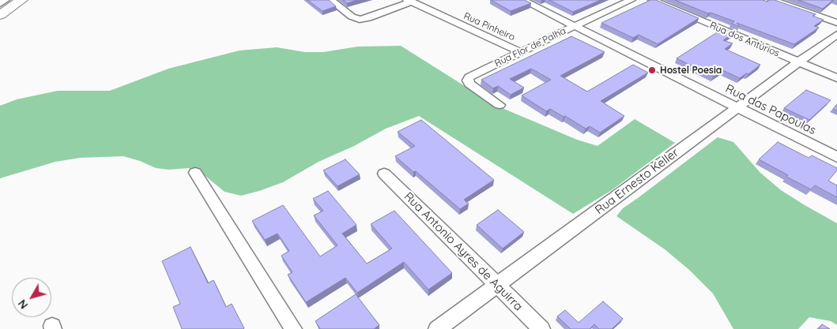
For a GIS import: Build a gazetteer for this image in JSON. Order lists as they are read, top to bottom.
{
  "streets": {
    "street": [
      "Rua Pinheiro",
      "Rua dos Antúrios",
      "Rua Flor de Palha",
      "Rua das Papoulas",
      "Rua Ernesto Keller",
      "Rua Antonio Ayres de Aguirra"
    ]
  },
  "crossings": [
    ["Rua Pinheiro", "Rua Flor de Palha"],
    ["Rua dos Antúrios", "Rua Ernesto Keller"],
    ["Rua Flor de Palha", "Rua das Papoulas"],
    ["Rua das Papoulas", "Rua Ernesto Keller"],
    ["Rua Ernesto Keller", "Rua Antonio Ayres de Aguirra"]
  ],
  "places": ["Hostel Poesia"],
  "north": "bottom left"
}
